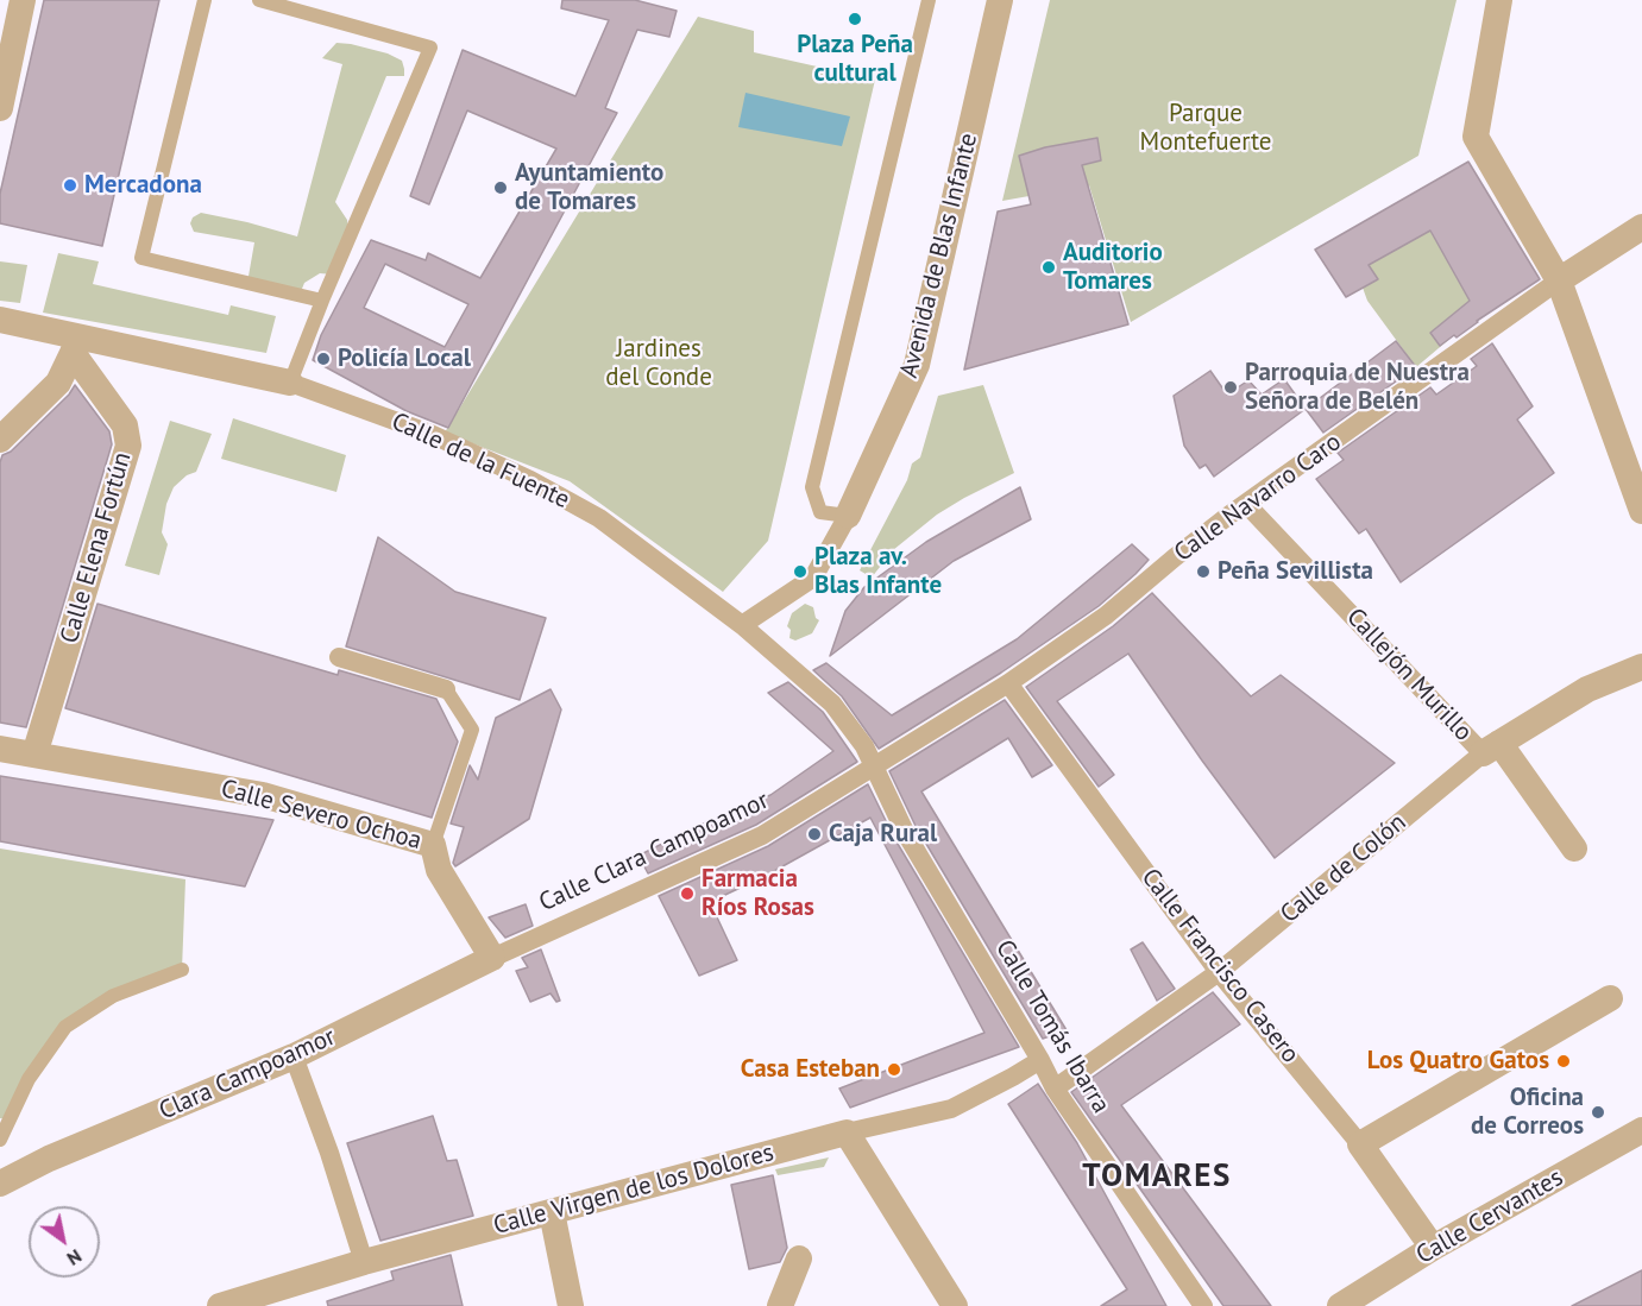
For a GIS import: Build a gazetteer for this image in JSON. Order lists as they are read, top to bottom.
{
  "streets": {
    "street": [
      "Avenida de Blas Infante",
      "Calle de la Fuente",
      "Calle Navarro Caro",
      "Calle Elena Fortún",
      "Callejón Murillo",
      "Calle Severo Ochoa",
      "Calle Clara Campoamor",
      "Calle de Colón",
      "Calle Francisco Casero",
      "Calle Tomás Ibarra",
      "Clara Campoamor",
      "Calle Virgen de los Dolores",
      "Calle Cervantes"
    ]
  },
  "crossings": [
    ["Avenida de Blas Infante", "Calle de la Fuente"],
    ["Calle de la Fuente", "Calle Navarro Caro"],
    ["Calle de la Fuente", "Calle Elena Fortún"],
    ["Calle de la Fuente", "Calle Clara Campoamor"],
    ["Calle de la Fuente", "Calle Tomás Ibarra"],
    ["Calle Navarro Caro", "Callejón Murillo"],
    ["Calle Navarro Caro", "Calle Clara Campoamor"],
    ["Calle Navarro Caro", "Calle Francisco Casero"],
    ["Calle Navarro Caro", "Calle Tomás Ibarra"],
    ["Calle Elena Fortún", "Calle Severo Ochoa"],
    ["Callejón Murillo", "Calle de Colón"],
    ["Calle Severo Ochoa", "Calle Clara Campoamor"],
    ["Calle Severo Ochoa", "Clara Campoamor"],
    ["Calle Clara Campoamor", "Calle Tomás Ibarra"],
    ["Calle Clara Campoamor", "Clara Campoamor"],
    ["Calle de Colón", "Calle Francisco Casero"],
    ["Calle de Colón", "Calle Tomás Ibarra"],
    ["Calle Francisco Casero", "Calle Cervantes"],
    ["Calle Tomás Ibarra", "Calle Virgen de los Dolores"]
  ],
  "districts": ["TOMARES"],
  "parks": ["Parque Montefuerte", "Jardines del Conde"],
  "places": [
    "Plaza Peña cultural",
    "Mercadona",
    "Ayuntamiento de Tomares",
    "Auditorio Tomares",
    "Policía Local",
    "Parroquia de Nuestra Señora de Belén",
    "Plaza av. Blas Infante",
    "Peña Sevillista",
    "Caja Rural",
    "Farmacia Ríos Rosas",
    "Los Quatro Gatos",
    "Casa Esteban",
    "Oficina de Correos"
  ],
  "north": "bottom right"
}
